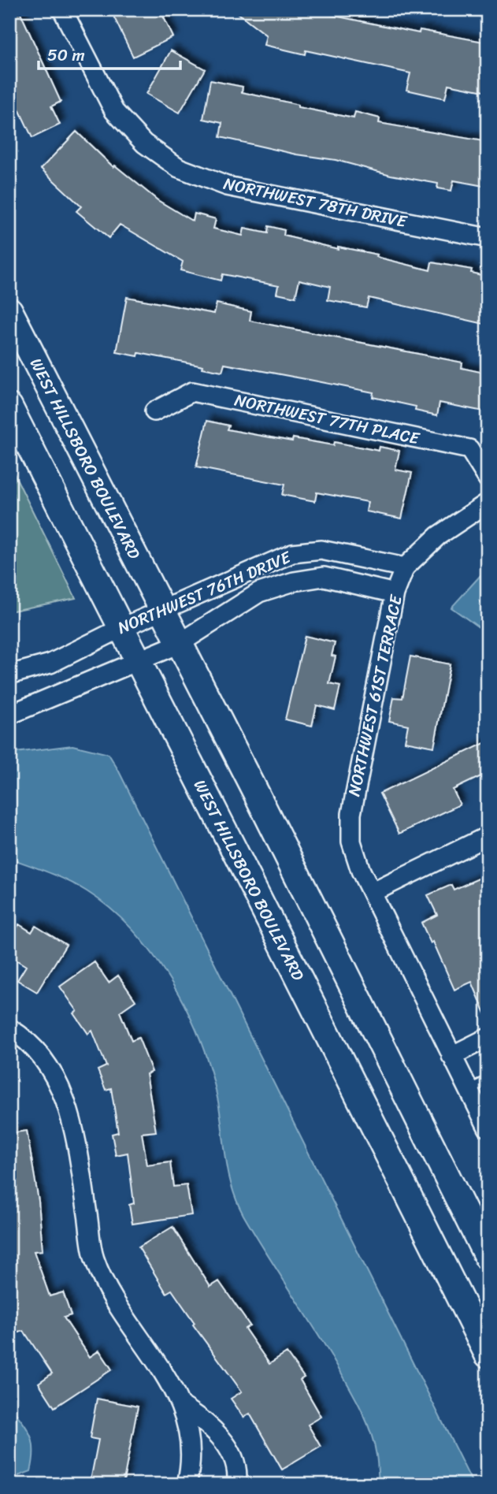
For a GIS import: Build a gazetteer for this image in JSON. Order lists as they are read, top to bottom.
{
  "streets": {
    "street": [
      "NORTHWEST 78TH DRIVE",
      "NORTHWEST 77TH PLACE",
      "WEST HILLSBORO BOULEVARD",
      "NORTHWEST 76TH DRIVE",
      "NORTHWEST 61ST TERRACE"
    ]
  },
  "crossings": [
    ["WEST HILLSBORO BOULEVARD", "NORTHWEST 76TH DRIVE"],
    ["NORTHWEST 76TH DRIVE", "NORTHWEST 61ST TERRACE"]
  ],
  "scale_bar": "50 m"
}
